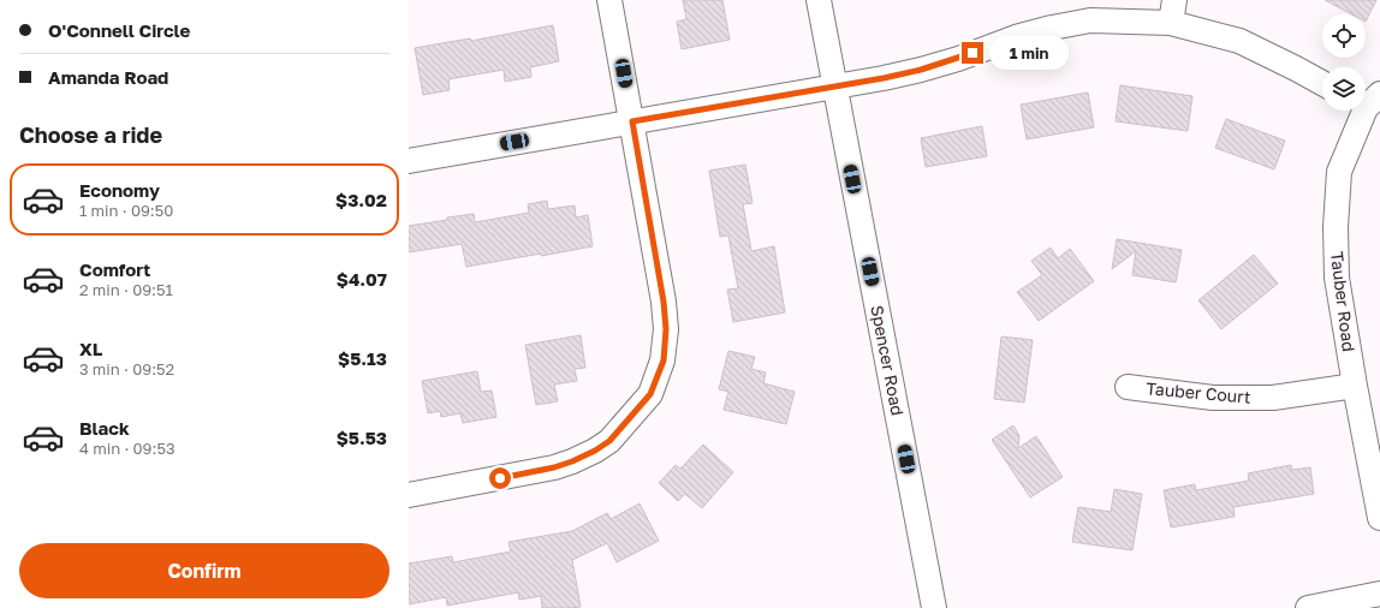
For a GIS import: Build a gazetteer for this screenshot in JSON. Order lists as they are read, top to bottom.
{
  "streets": {
    "street": ["Tauber Road", "Spencer Road", "Tauber Court"]
  },
  "crossings": [
    ["Tauber Road", "Tauber Court"]
  ],
  "page": {
    "banner": ["O'Connell Circle", "Amanda Road"],
    "bubble": "1 min",
    "heading": "Choose a ride",
    "list": [
      {
        "name": "Economy",
        "note": "1 min · 09:50",
        "value": "$3.02"
      },
      {
        "name": "Comfort",
        "note": "2 min · 09:51",
        "value": "$4.07"
      },
      {
        "name": "XL",
        "note": "3 min · 09:52",
        "value": "$5.13"
      },
      {
        "name": "Black",
        "note": "4 min · 09:53",
        "value": "$5.53"
      }
    ],
    "buttons": "Confirm"
  }
}
